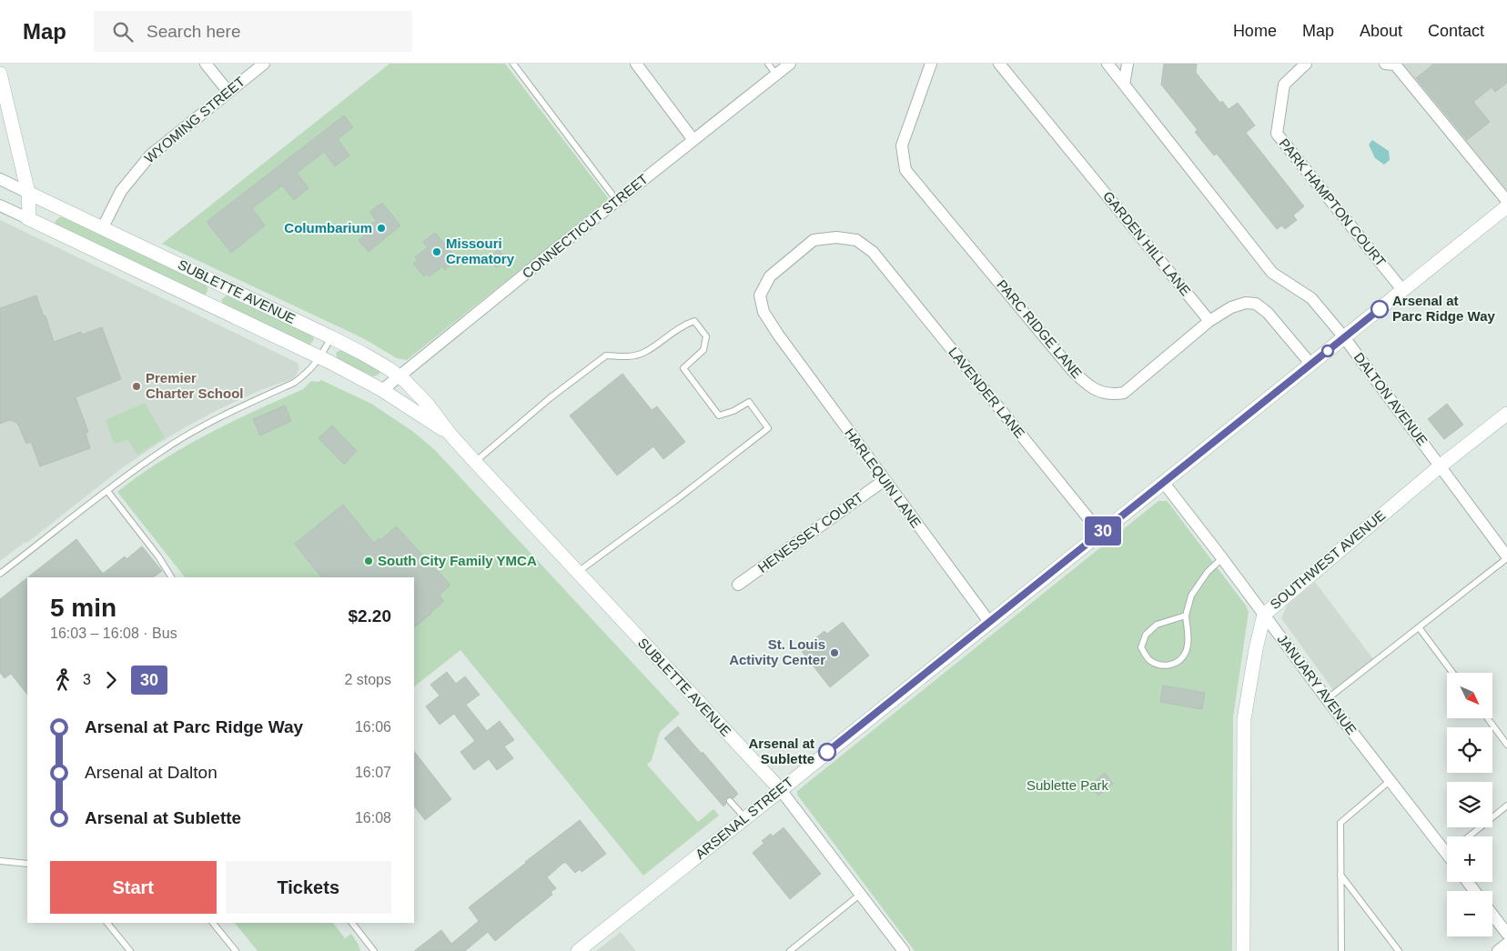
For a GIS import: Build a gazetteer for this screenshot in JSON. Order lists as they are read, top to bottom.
{
  "streets": {
    "street": [
      "WYOMING STREET",
      "PARK HAMPTON COURT",
      "CONNECTICUT STREET",
      "GARDEN HILL LANE",
      "SUBLETTE AVENUE",
      "PARC RIDGE LANE",
      "LAVENDER LANE",
      "DALTON AVENUE",
      "HARLEQUIN LANE",
      "HENESSEY COURT",
      "SOUTHWEST AVENUE",
      "JANUARY AVENUE",
      "ARSENAL STREET"
    ]
  },
  "crossings": [
    ["WYOMING STREET", "SUBLETTE AVENUE"],
    ["PARK HAMPTON COURT", "ARSENAL STREET"],
    ["CONNECTICUT STREET", "SUBLETTE AVENUE"],
    ["GARDEN HILL LANE", "PARC RIDGE LANE"],
    ["SUBLETTE AVENUE", "ARSENAL STREET"],
    ["LAVENDER LANE", "HARLEQUIN LANE"],
    ["LAVENDER LANE", "ARSENAL STREET"],
    ["DALTON AVENUE", "SOUTHWEST AVENUE"],
    ["DALTON AVENUE", "ARSENAL STREET"],
    ["HARLEQUIN LANE", "HENESSEY COURT"],
    ["HARLEQUIN LANE", "ARSENAL STREET"],
    ["SOUTHWEST AVENUE", "JANUARY AVENUE"],
    ["JANUARY AVENUE", "ARSENAL STREET"]
  ],
  "parks": ["Sublette Park"],
  "places": [
    "Columbarium",
    "Missouri Crematory",
    "Arsenal at Parc Ridge Way",
    "Premier Charter School",
    "South City Family YMCA",
    "St. Louis Activity Center",
    "Arsenal at Sublette"
  ],
  "lines": ["bus line 30"],
  "north": "bottom right",
  "page": {
    "header": "Map",
    "search": "Search here",
    "nav": [
      "Home",
      "Map",
      "About",
      "Contact"
    ],
    "on_map": "30",
    "heading": ["5 min", "16:03 – 16:08 · Bus", "$2.20"],
    "legs": ["3", "30", "2 stops"],
    "map_buttons": ["+", "−"],
    "list": [
      {
        "name": "Arsenal at Parc Ridge Way",
        "value": "16:06"
      },
      {
        "name": "Arsenal at Dalton",
        "value": "16:07"
      },
      {
        "name": "Arsenal at Sublette",
        "value": "16:08"
      }
    ],
    "buttons": ["Start", "Tickets"]
  }
}
